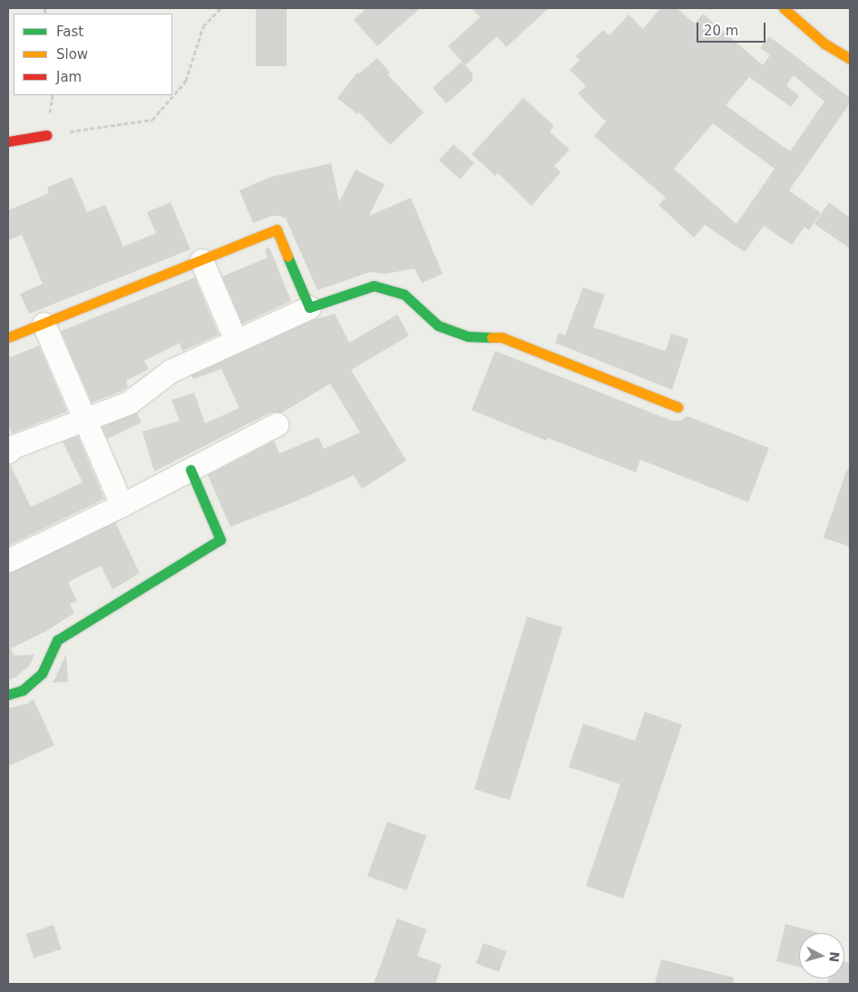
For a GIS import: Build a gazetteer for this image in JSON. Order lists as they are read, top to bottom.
{
  "legend": ["Fast", "Slow", "Jam"],
  "scale_bar": "20 m",
  "north": "right"
}
